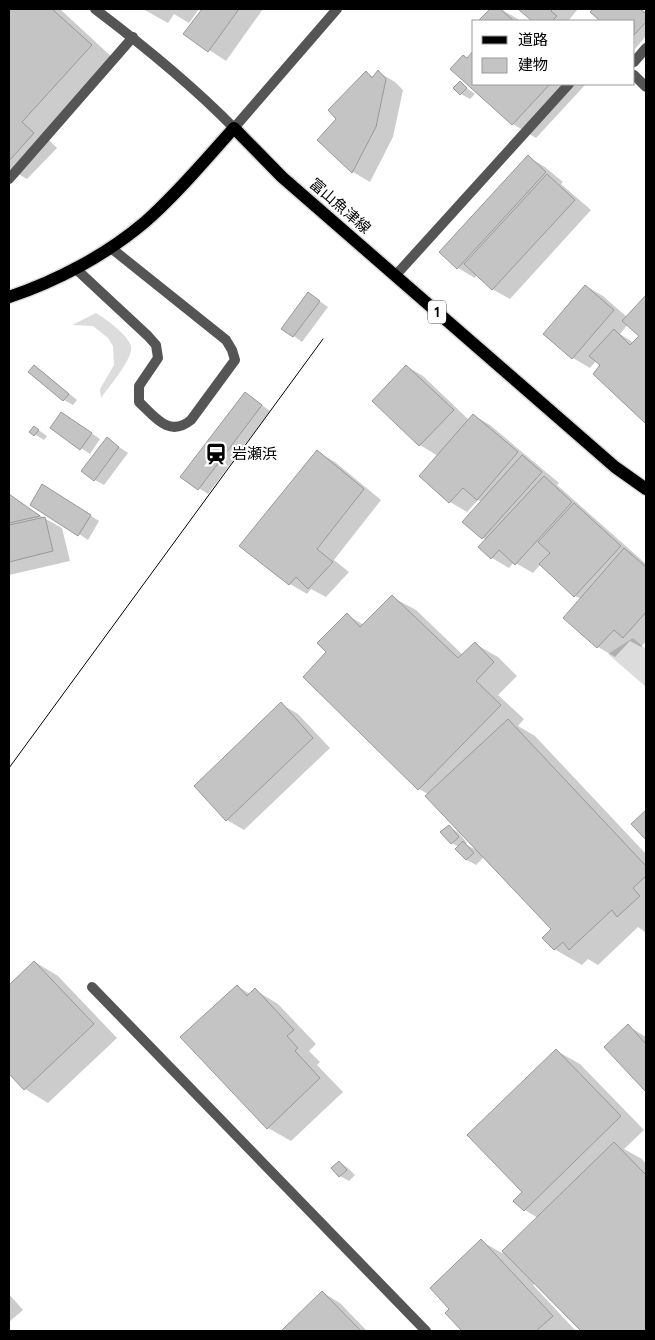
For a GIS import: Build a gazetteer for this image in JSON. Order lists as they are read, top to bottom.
{
  "streets": {
    "main road": ["富山魚津線", "1"]
  },
  "places": {
    "station": ["岩瀬浜"]
  },
  "legend": ["道路", "建物"]
}
